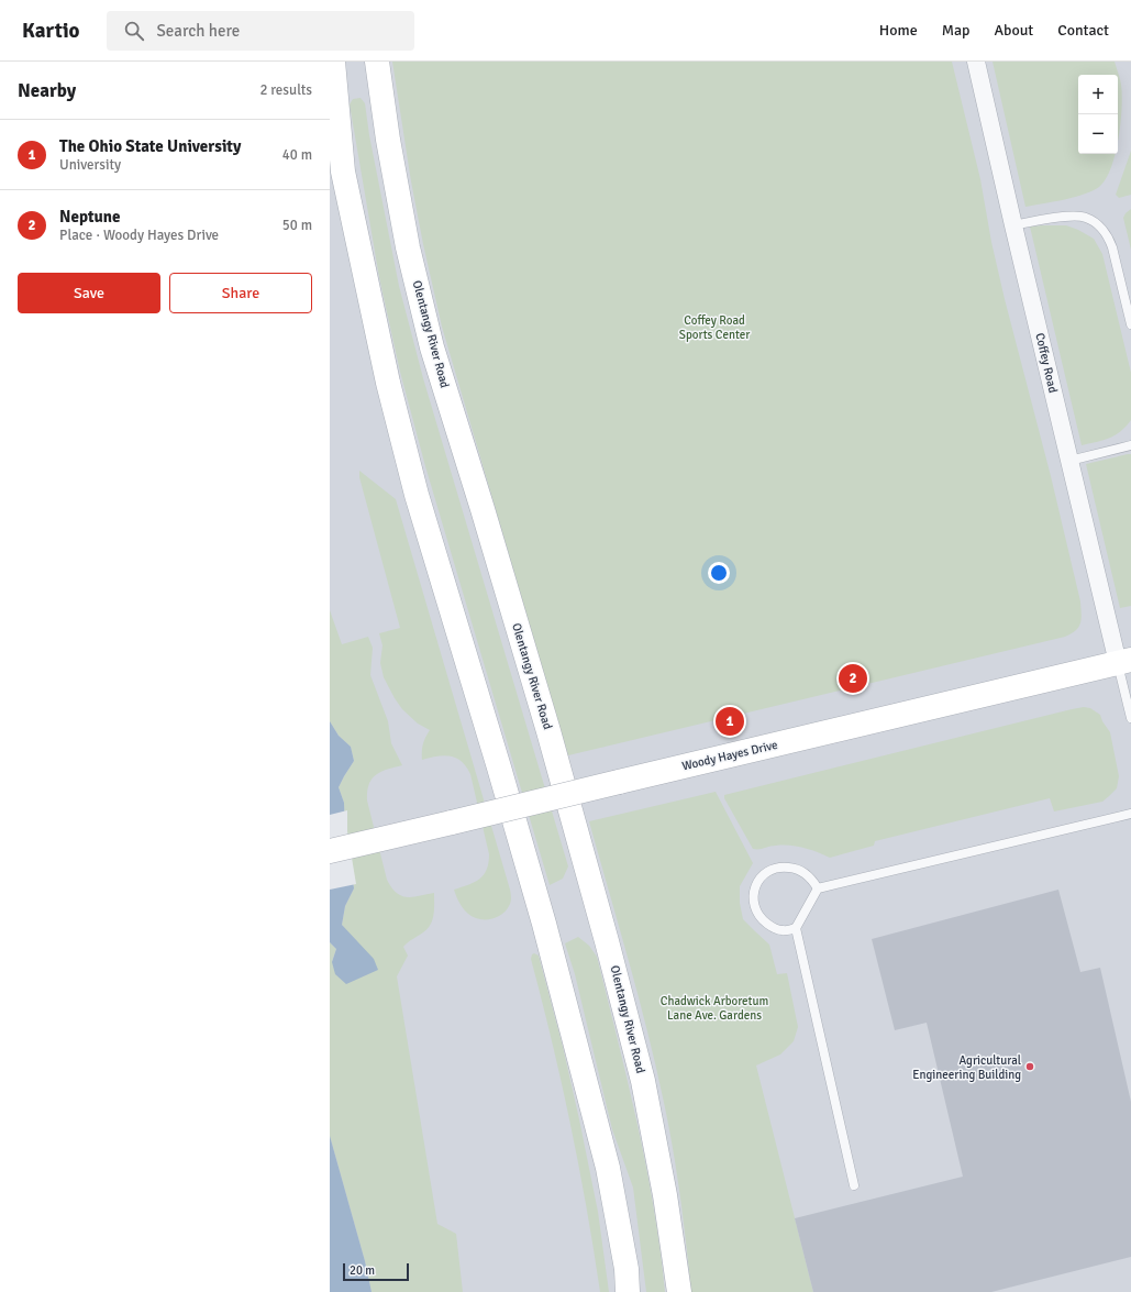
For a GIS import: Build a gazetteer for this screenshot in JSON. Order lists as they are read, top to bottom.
{
  "streets": {
    "main road": ["Olentangy River Road", "Woody Hayes Drive"],
    "street": ["Coffey Road"]
  },
  "crossings": [
    ["Coffey Road", "Woody Hayes Drive"]
  ],
  "parks": ["Coffey Road Sports Center", "Chadwick Arboretum Lane Ave. Gardens"],
  "places": ["Agricultural Engineering Building"],
  "scale_bar": "20 m",
  "page": {
    "header": "Kartio",
    "search": "Search here",
    "nav": [
      "Home",
      "Map",
      "About",
      "Contact"
    ],
    "heading": ["Nearby", "2 results"],
    "map_buttons": ["+", "−"],
    "list": [
      {
        "mark": "1",
        "name": "The Ohio State University",
        "note": "University",
        "value": "40 m"
      },
      {
        "mark": "2",
        "name": "Neptune",
        "note": "Place · Woody Hayes Drive",
        "value": "50 m"
      }
    ],
    "buttons": ["Save", "Share"],
    "pins": ["2", "1"],
    "scale": "20 m"
  }
}
